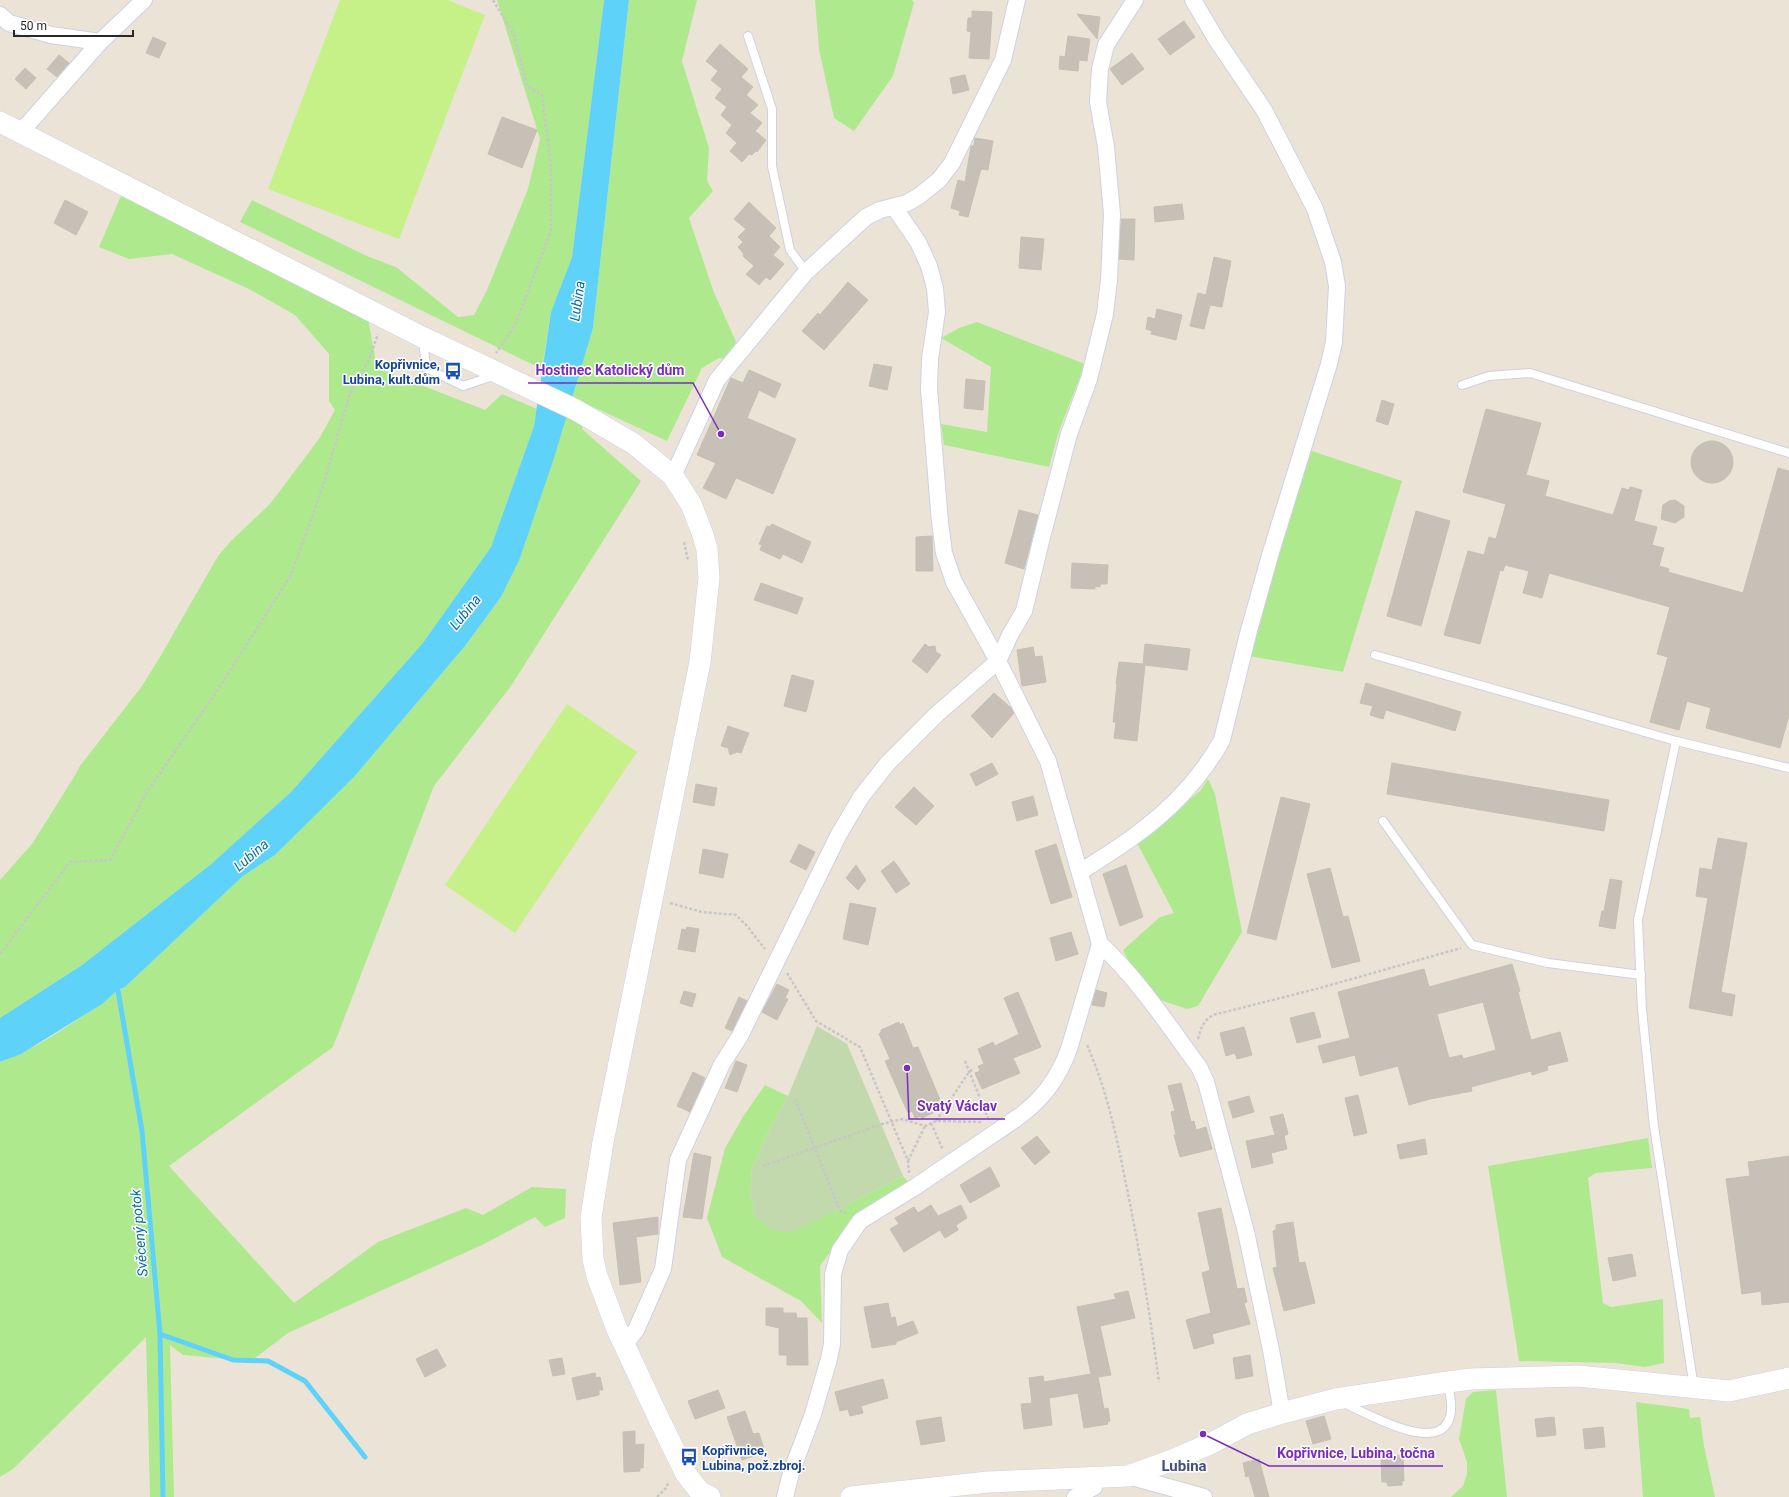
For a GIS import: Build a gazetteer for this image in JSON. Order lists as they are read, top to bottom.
{
  "districts": ["Lubina"],
  "water": ["Lubina", "Svěcený potok"],
  "places": {
    "bus stop": ["Kopřivnice, Lubina, kult.dům", "Kopřivnice, Lubina, pož.zbroj."],
    "other": ["Hostinec Katolický dům", "Svatý Václav", "Kopřivnice, Lubina, točna"]
  },
  "scale_bar": "50 m"
}
